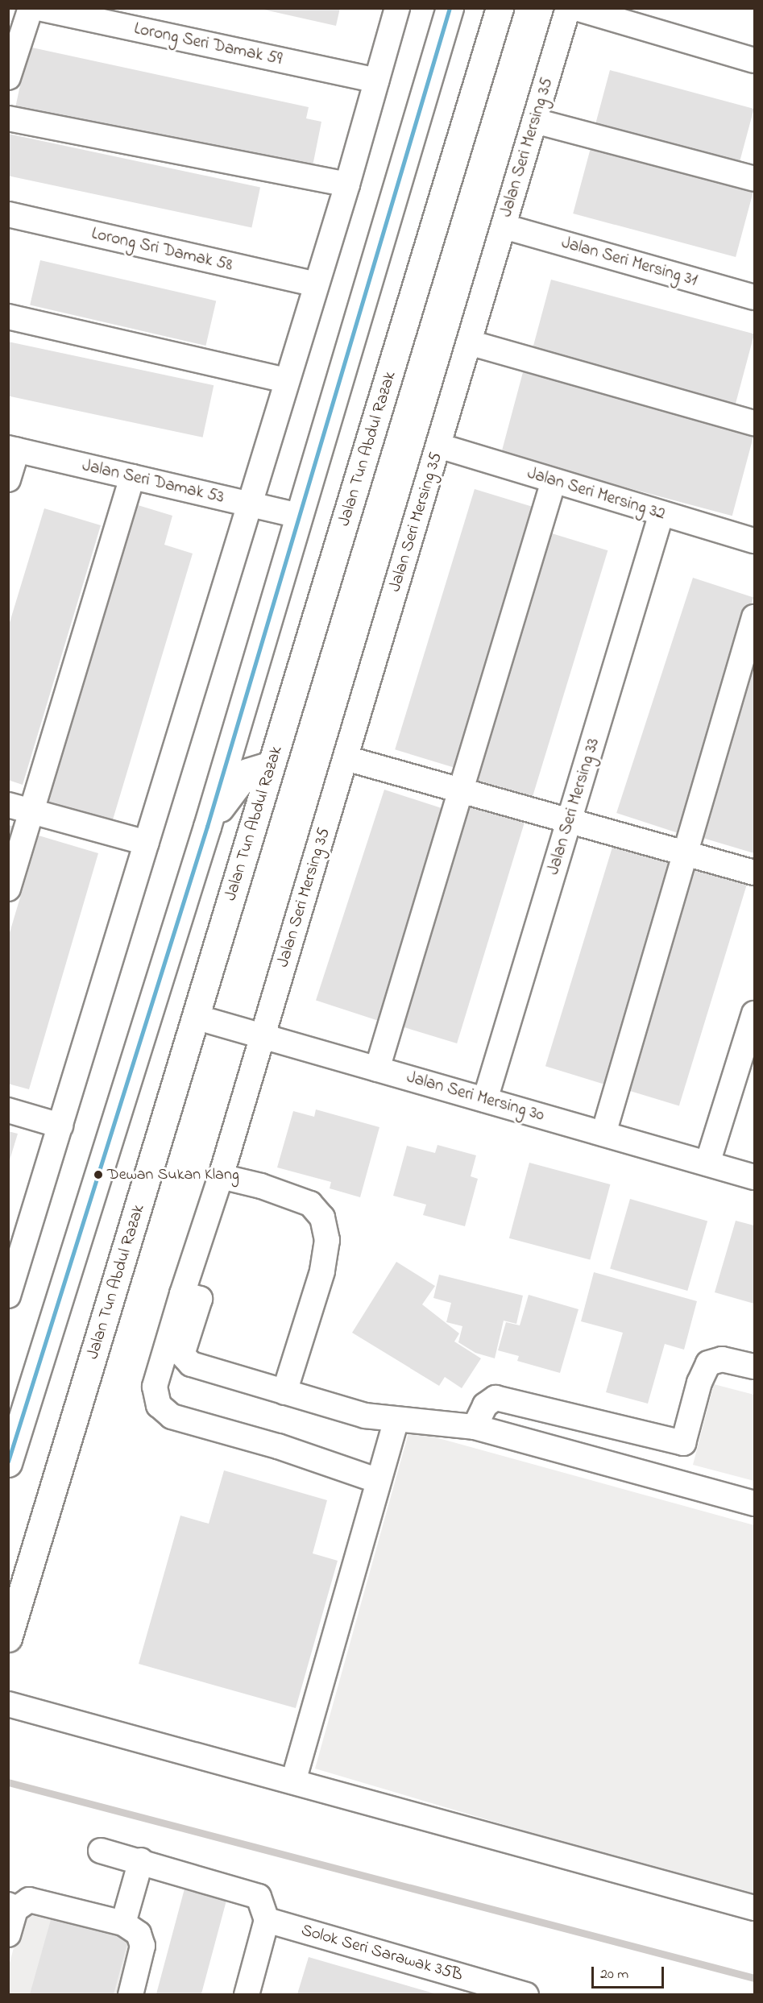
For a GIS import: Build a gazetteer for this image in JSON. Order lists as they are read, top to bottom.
{
  "streets": {
    "main road": ["Jalan Tun Abdul Razak"],
    "street": [
      "Lorong Seri Damak 59",
      "Jalan Seri Mersing 35",
      "Lorong Sri Damak 58",
      "Jalan Seri Mersing 31",
      "Jalan Seri Damak 53",
      "Jalan Seri Mersing 32",
      "Jalan Seri Mersing 33",
      "Jalan Seri Mersing 30",
      "Solok Seri Sarawak 35B"
    ]
  },
  "crossings": [
    ["Jalan Seri Mersing 35", "Jalan Seri Mersing 31"],
    ["Jalan Seri Mersing 35", "Jalan Seri Mersing 32"],
    ["Jalan Seri Mersing 35", "Jalan Seri Mersing 30"],
    ["Jalan Tun Abdul Razak", "Jalan Seri Mersing 30"],
    ["Jalan Seri Mersing 32", "Jalan Seri Mersing 33"],
    ["Jalan Seri Mersing 33", "Jalan Seri Mersing 30"]
  ],
  "places": ["Dewan Sukan Klang"],
  "scale_bar": "20 m"
}
